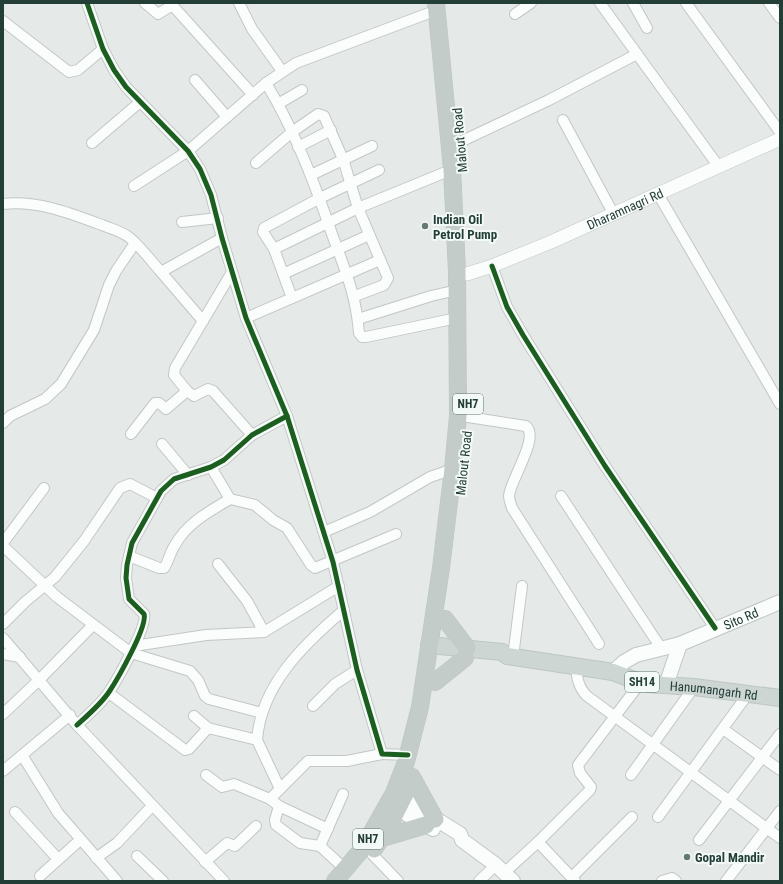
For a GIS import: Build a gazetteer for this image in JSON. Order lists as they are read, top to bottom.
{
  "streets": {
    "highway": ["Malout Road", "NH7"],
    "main road": ["Sito Rd", "SH14", "Hanumangarh Rd"],
    "street": ["Dharamnagri Rd"]
  },
  "crossings": [
    ["Malout Road", "Dharamnagri Rd"],
    ["Malout Road", "NH7"],
    ["Malout Road", "Hanumangarh Rd"],
    ["Sito Rd", "Hanumangarh Rd"]
  ],
  "places": ["Indian Oil Petrol Pump", "Gopal Mandir"]
}
